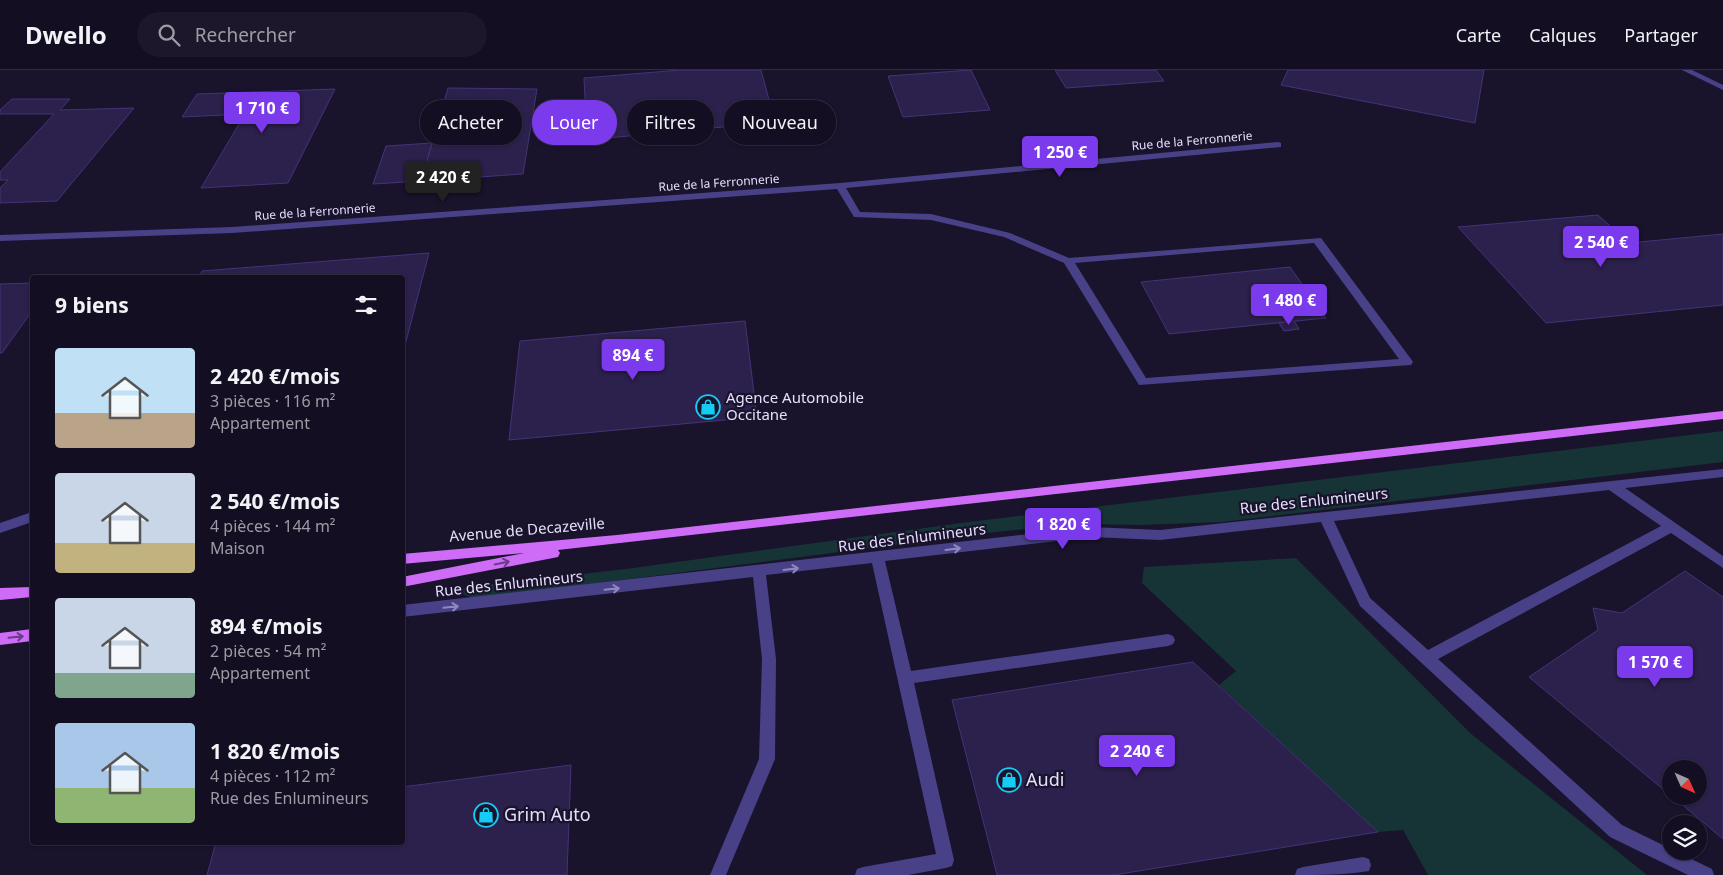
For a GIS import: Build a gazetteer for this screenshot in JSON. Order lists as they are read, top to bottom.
{
  "streets": {
    "main road": ["Avenue de Decazeville"],
    "street": ["Rue de la Ferronnerie", "Rue des Enlumineurs"]
  },
  "one_way": ["Rue des Enlumineurs"],
  "places": {
    "shop": ["Agence Automobile Occitane", "Audi", "Grim Auto"]
  },
  "north": "bottom right",
  "page": {
    "header": "Dwello",
    "search": "Rechercher",
    "nav": ["Carte", "Calques", "Partager"],
    "price": [
      "1 710 €",
      "1 250 €",
      "2 420 €",
      "2 540 €",
      "1 480 €",
      "894 €",
      "1 820 €",
      "1 570 €",
      "2 240 €"
    ],
    "chip": [
      "Acheter",
      "Louer",
      "Filtres",
      "Nouveau"
    ],
    "heading": "9 biens",
    "list": [
      {
        "name": "2 420 €/mois",
        "note": "3 pièces · 116 m² · Appartement"
      },
      {
        "name": "2 540 €/mois",
        "note": "4 pièces · 144 m² · Maison"
      },
      {
        "name": "894 €/mois",
        "note": "2 pièces · 54 m² · Appartement"
      },
      {
        "name": "1 820 €/mois",
        "note": "4 pièces · 112 m² · Rue des Enlumineurs"
      }
    ]
  }
}
